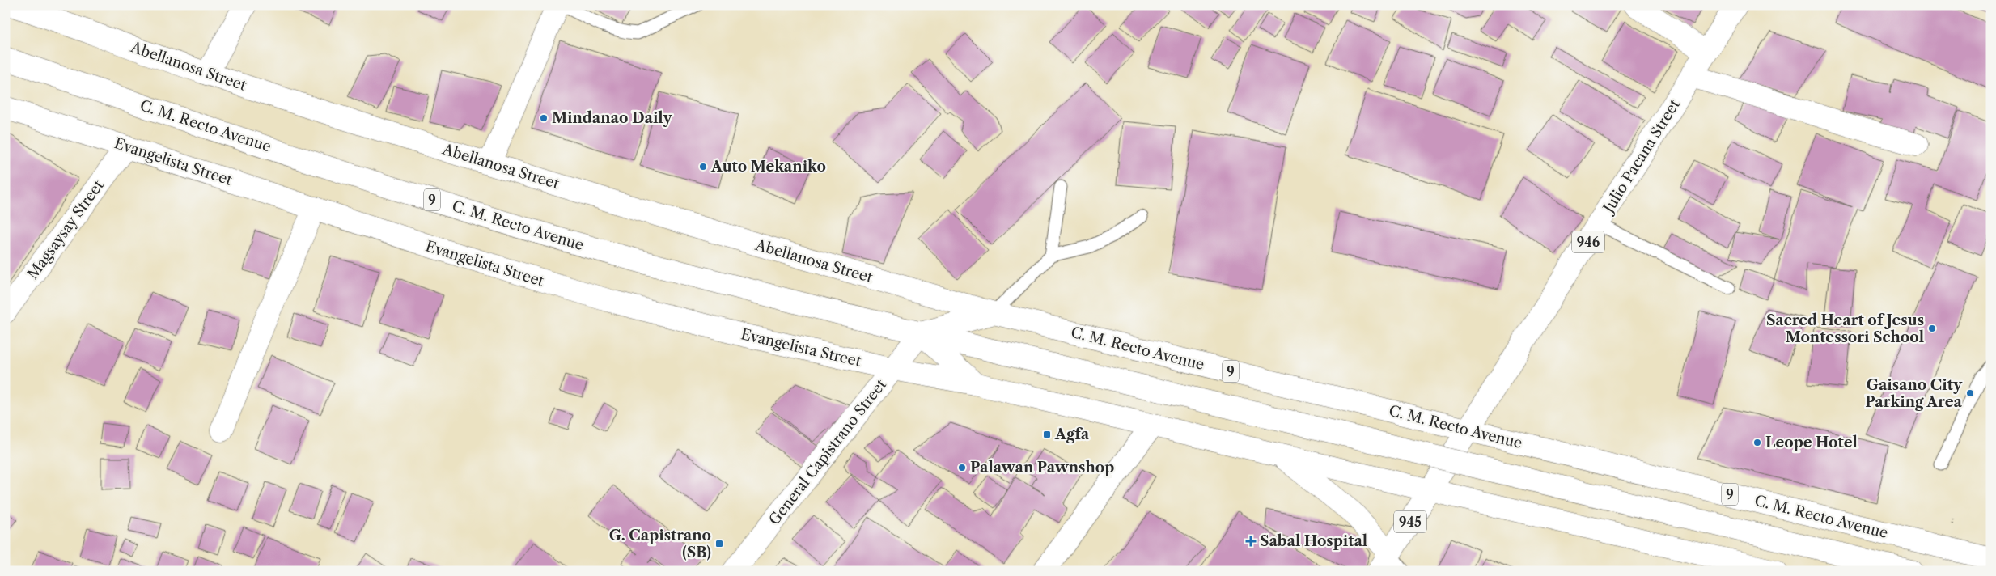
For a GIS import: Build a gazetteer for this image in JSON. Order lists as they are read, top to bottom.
{
  "streets": {
    "main road": [
      "Abellanosa Street",
      "C. M. Recto Avenue",
      "Julio Pacana Street",
      "Evangelista Street",
      "9",
      "Magsaysay Street",
      "946",
      "General Capistrano Street",
      "945"
    ]
  },
  "crossings": [
    ["Abellanosa Street", "C. M. Recto Avenue"],
    ["C. M. Recto Avenue", "Julio Pacana Street"],
    ["C. M. Recto Avenue", "Evangelista Street"],
    ["C. M. Recto Avenue", "General Capistrano Street"],
    ["C. M. Recto Avenue", "945"],
    ["Julio Pacana Street", "945"],
    ["Evangelista Street", "Magsaysay Street"],
    ["Evangelista Street", "General Capistrano Street"]
  ],
  "places": {
    "other": [
      "Mindanao Daily",
      "Auto Mekaniko",
      "Sacred Heart of Jesus Montessori School",
      "Gaisano City Parking Area",
      "Leope Hotel",
      "Palawan Pawnshop"
    ],
    "transit": ["Agfa", "G. Capistrano (SB)"],
    "health": ["Sabal Hospital"]
  }
}
